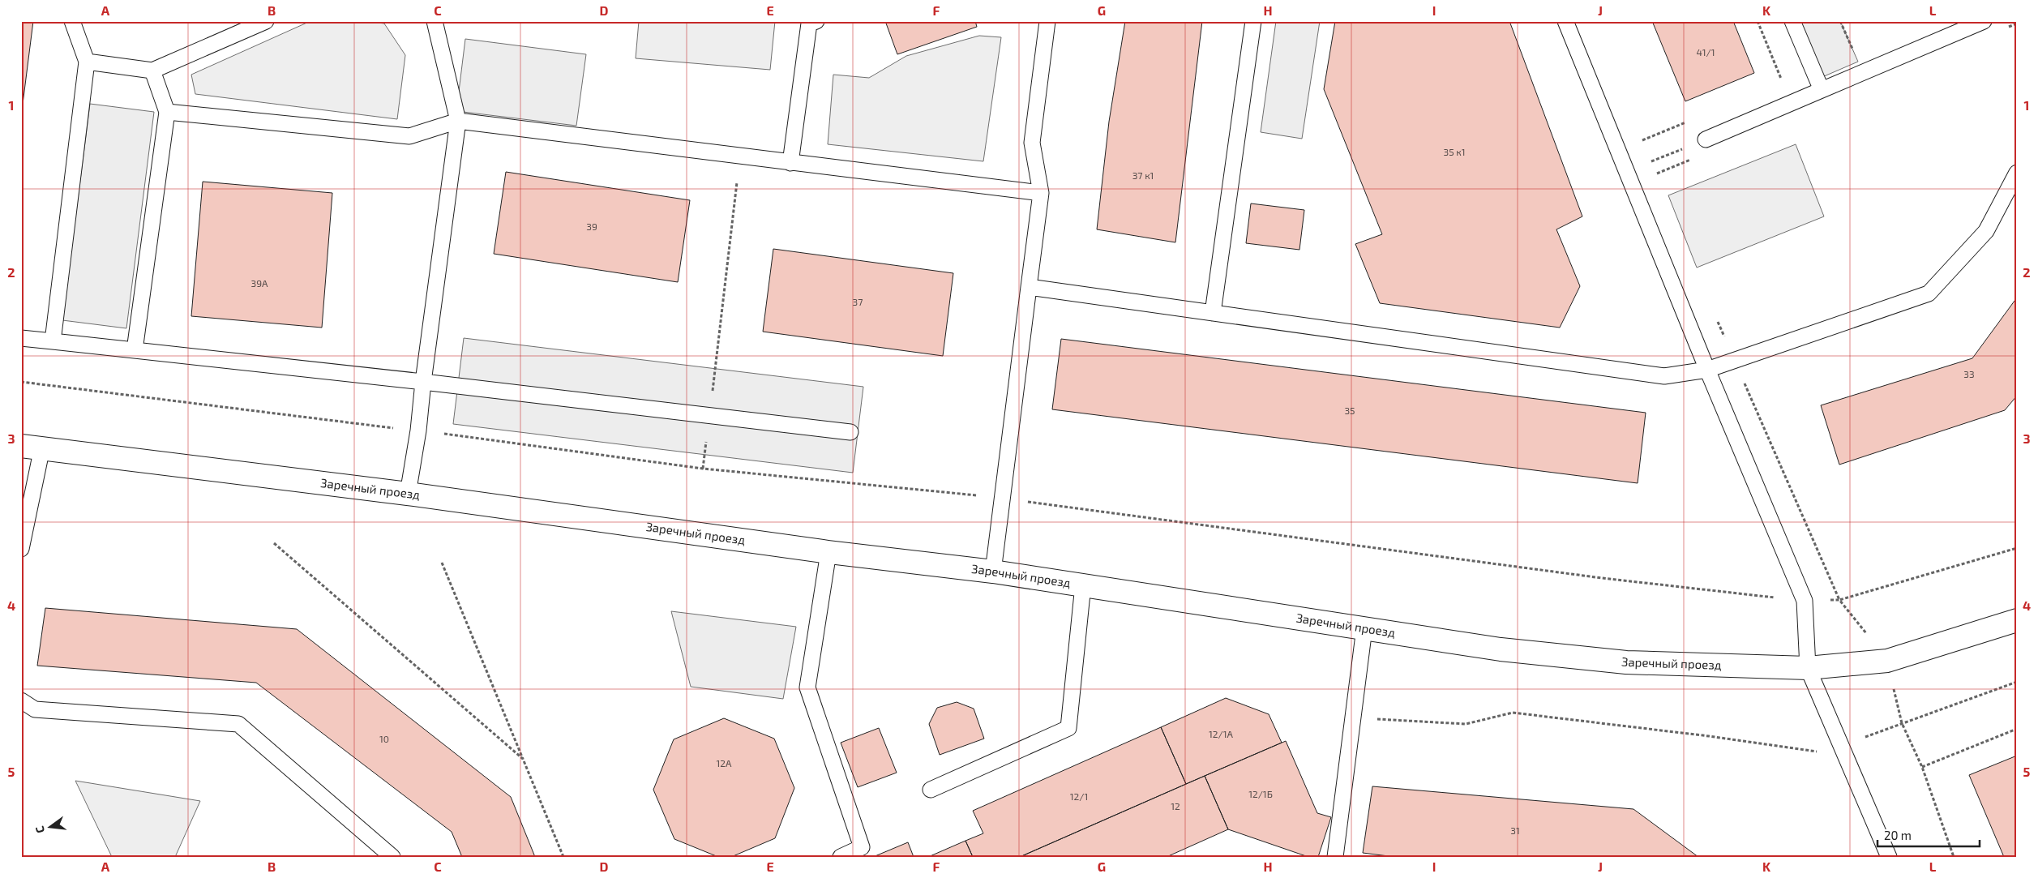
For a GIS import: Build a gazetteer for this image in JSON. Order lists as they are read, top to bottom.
{
  "streets": {
    "street": ["Заречный проезд"]
  },
  "house_numbers": [
    "41/1",
    "35 к1",
    "37 к1",
    "39",
    "39А",
    "37",
    "33",
    "35",
    "12/1А",
    "10",
    "12А",
    "12/1Б",
    "12/1",
    "12",
    "31"
  ],
  "scale_bar": "20 m",
  "north": "left",
  "grid": {
    "columns": [
      "A",
      "B",
      "C",
      "D",
      "E",
      "F",
      "G",
      "H",
      "I",
      "J",
      "K",
      "L"
    ],
    "rows": [
      "1",
      "2",
      "3",
      "4",
      "5"
    ]
  }
}
